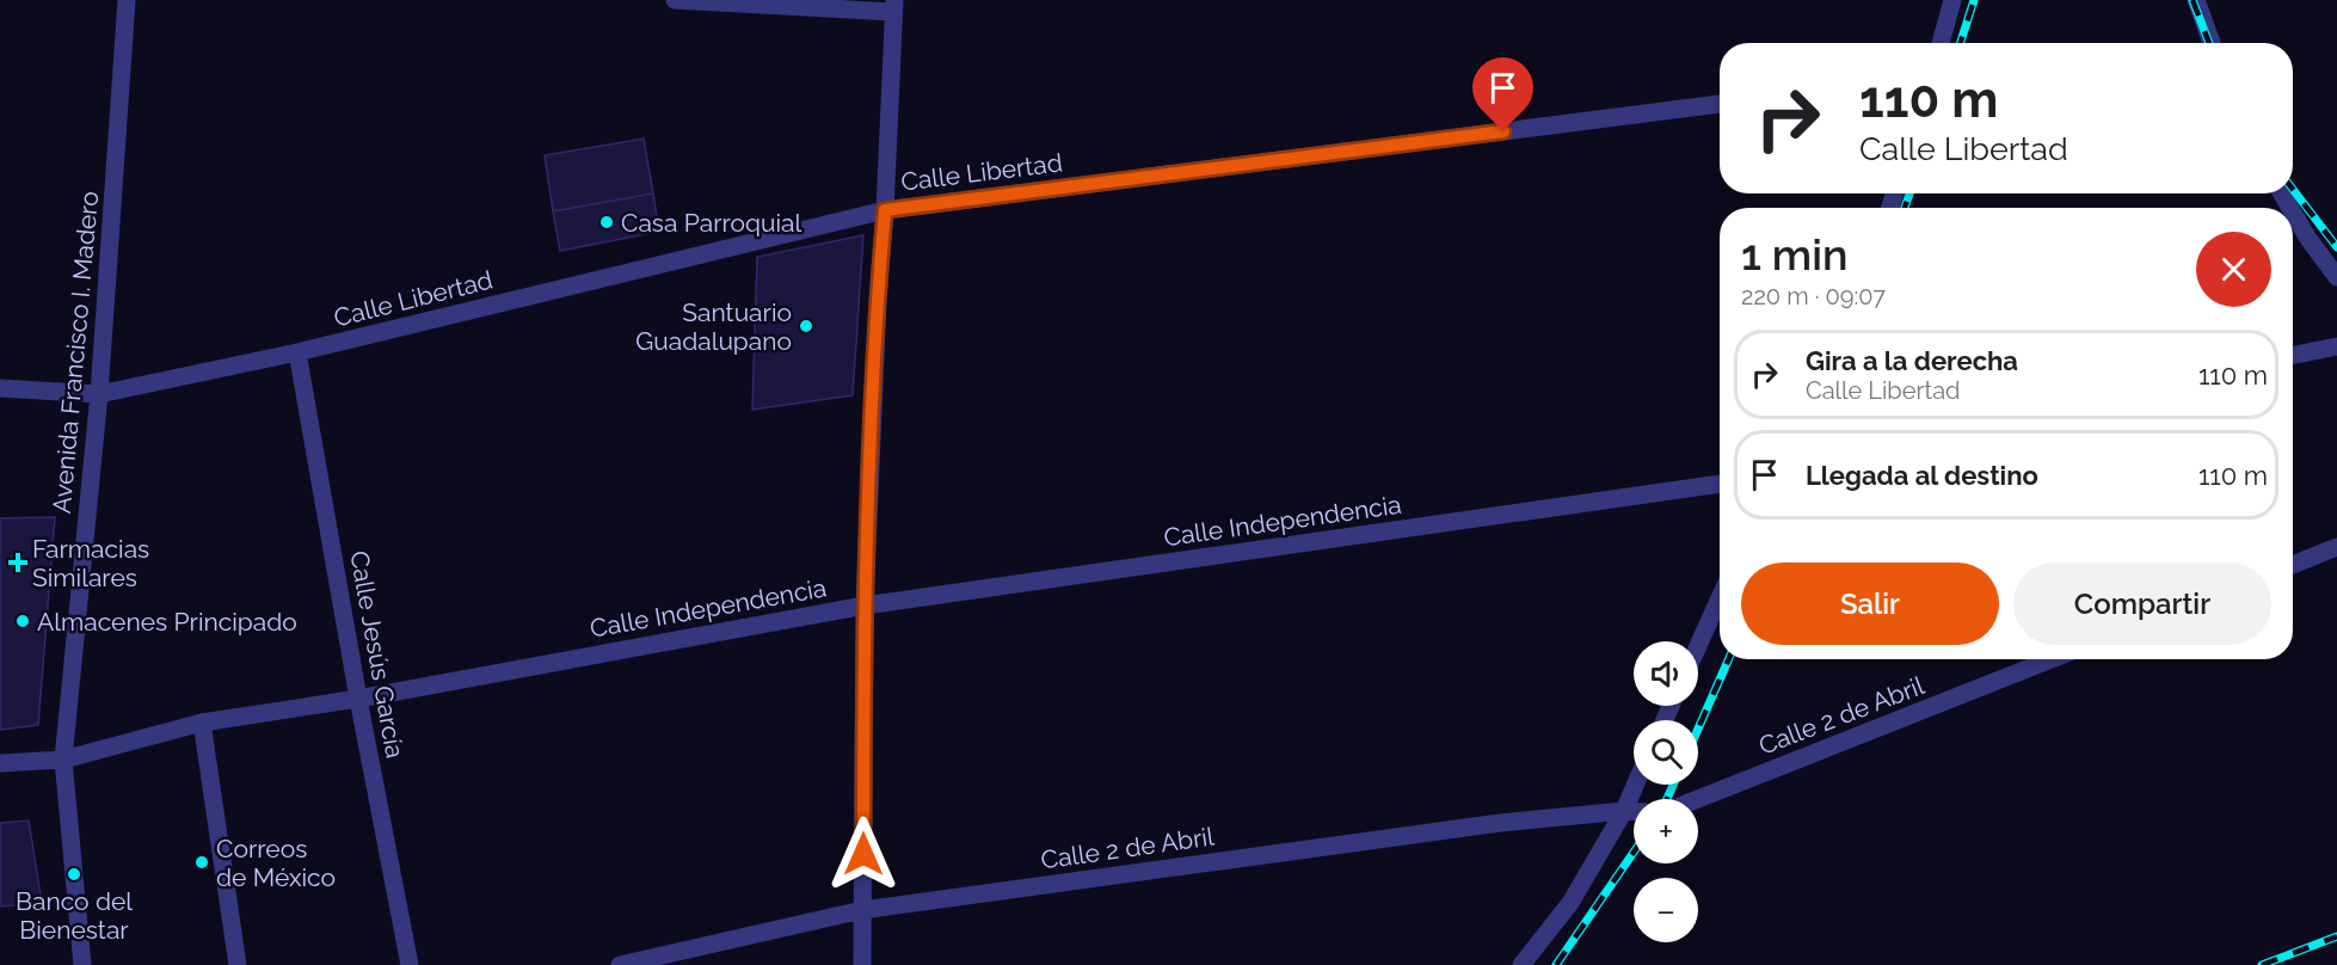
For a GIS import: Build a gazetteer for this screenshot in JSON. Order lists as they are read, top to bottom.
{
  "streets": {
    "street": [
      "Calle Libertad",
      "Avenida Francisco I. Madero",
      "Calle Independencia",
      "Calle Jesús García",
      "Calle 2 de Abril"
    ]
  },
  "crossings": [
    ["Calle Libertad", "Avenida Francisco I. Madero"],
    ["Calle Libertad", "Calle Jesús García"],
    ["Avenida Francisco I. Madero", "Calle Independencia"],
    ["Calle Independencia", "Calle Jesús García"]
  ],
  "places": {
    "other": [
      "Casa Parroquial",
      "Santuario Guadalupano",
      "Almacenes Principado",
      "Correos de México",
      "Banco del Bienestar"
    ],
    "health": ["Farmacias Similares"]
  },
  "page": {
    "turn": ["110 m", "Calle Libertad"],
    "heading": ["1 min", "220 m · 09:07"],
    "list": [
      {
        "name": "Gira a la derecha",
        "note": "Calle Libertad",
        "value": "110 m"
      },
      {
        "name": "Llegada al destino",
        "value": "110 m"
      }
    ],
    "buttons": ["Salir", "Compartir"],
    "map_buttons": ["+", "−"]
  }
}
